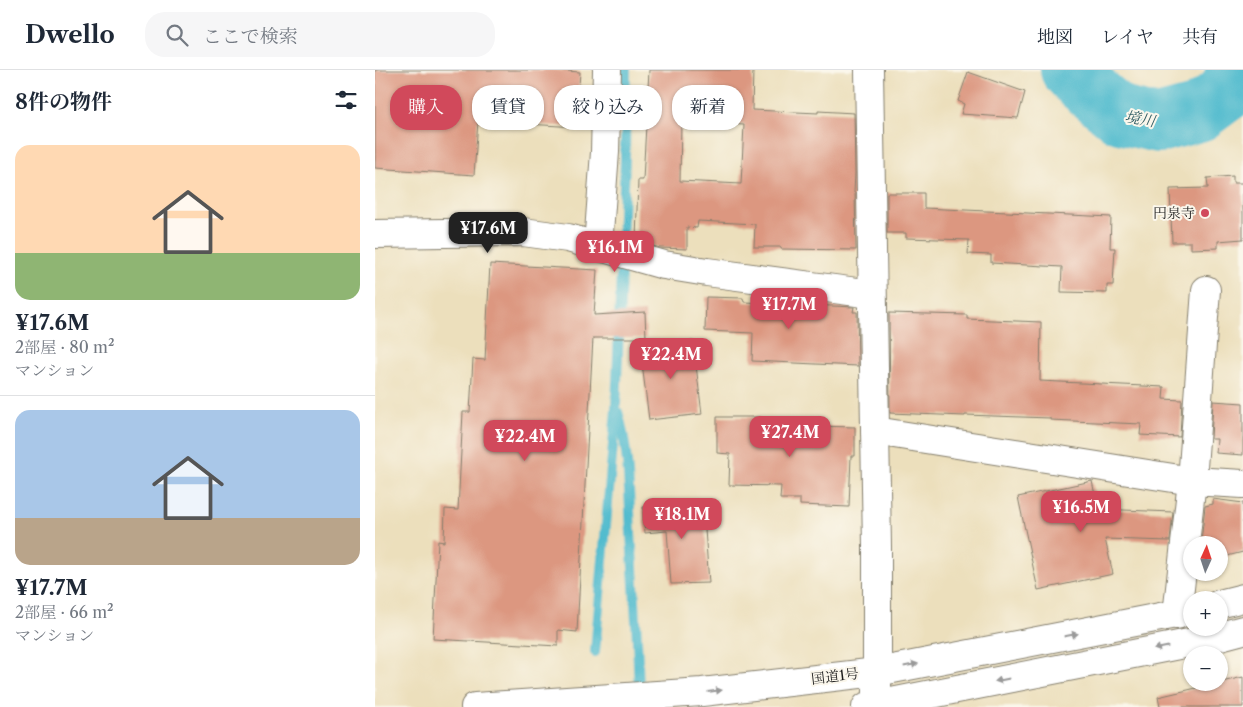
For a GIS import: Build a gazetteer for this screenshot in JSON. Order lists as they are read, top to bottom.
{
  "streets": {
    "main road": ["国道1号"]
  },
  "water": ["境川"],
  "places": ["円泉寺"],
  "north": "top",
  "page": {
    "header": "Dwello",
    "search": "ここで検索",
    "nav": ["地図", "レイヤ", "共有"],
    "heading": "8件の物件",
    "chip": [
      "購入",
      "賃貸",
      "絞り込み",
      "新着"
    ],
    "list": [
      {
        "name": "¥17.6M",
        "note": "2部屋 · 80 m² · マンション"
      },
      {
        "name": "¥17.7M",
        "note": "2部屋 · 66 m² · マンション"
      }
    ],
    "price": [
      "¥17.6M",
      "¥16.1M",
      "¥17.7M",
      "¥22.4M",
      "¥27.4M",
      "¥22.4M",
      "¥16.5M",
      "¥18.1M"
    ],
    "map_buttons": ["+", "−"]
  }
}
